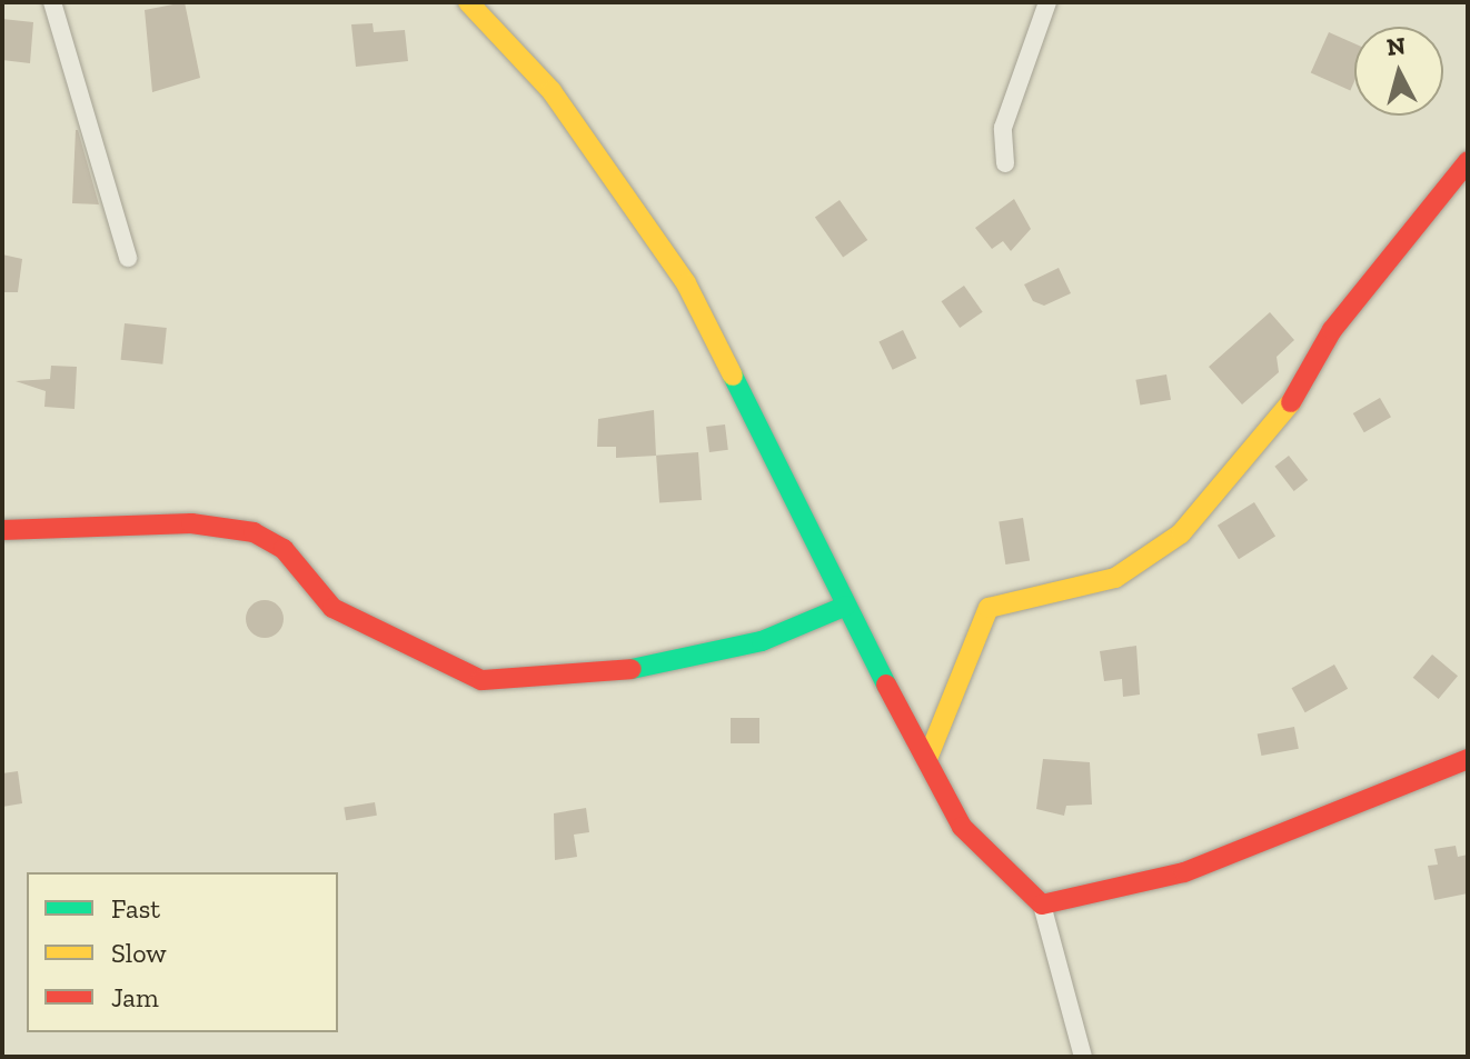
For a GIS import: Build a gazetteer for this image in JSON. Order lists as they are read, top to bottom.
{
  "legend": ["Fast", "Slow", "Jam"],
  "north": "top"
}
